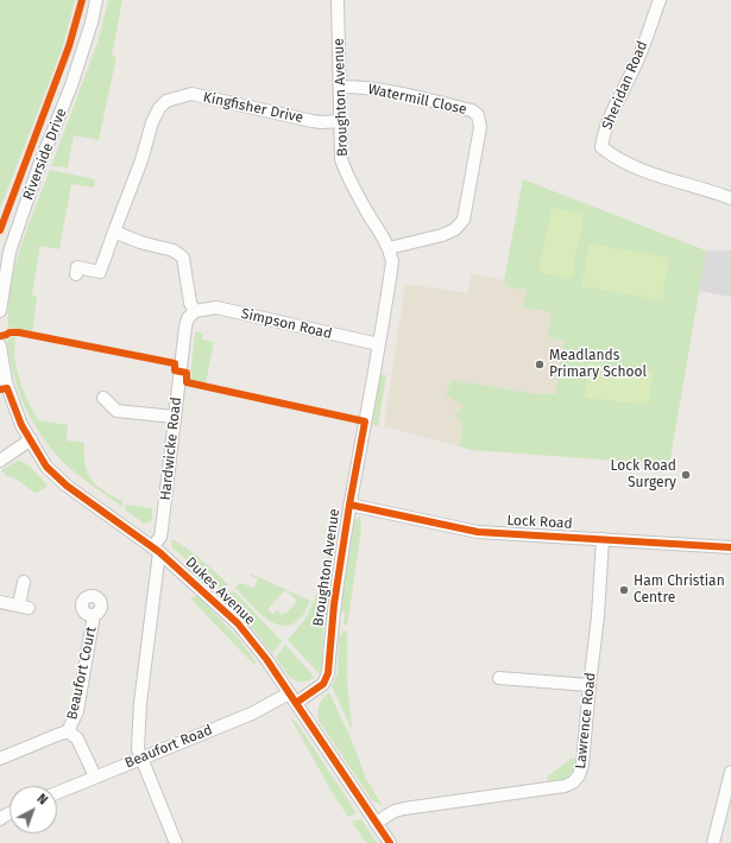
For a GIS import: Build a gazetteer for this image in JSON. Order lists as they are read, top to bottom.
{
  "streets": {
    "street": [
      "Sheridan Road",
      "Broughton Avenue",
      "Watermill Close",
      "Kingfisher Drive",
      "Riverside Drive",
      "Simpson Road",
      "Hardwicke Road",
      "Lock Road",
      "Dukes Avenue",
      "Beaufort Court",
      "Lawrence Road",
      "Beaufort Road"
    ]
  },
  "crossings": [
    ["Broughton Avenue", "Watermill Close"],
    ["Broughton Avenue", "Kingfisher Drive"],
    ["Broughton Avenue", "Simpson Road"],
    ["Broughton Avenue", "Lock Road"],
    ["Broughton Avenue", "Dukes Avenue"],
    ["Broughton Avenue", "Beaufort Road"],
    ["Simpson Road", "Hardwicke Road"],
    ["Hardwicke Road", "Dukes Avenue"],
    ["Hardwicke Road", "Beaufort Road"],
    ["Lock Road", "Lawrence Road"],
    ["Dukes Avenue", "Lawrence Road"],
    ["Dukes Avenue", "Beaufort Road"],
    ["Beaufort Court", "Beaufort Road"]
  ],
  "places": ["Meadlands Primary School", "Lock Road Surgery", "Ham Christian Centre"],
  "north": "top right"
}
